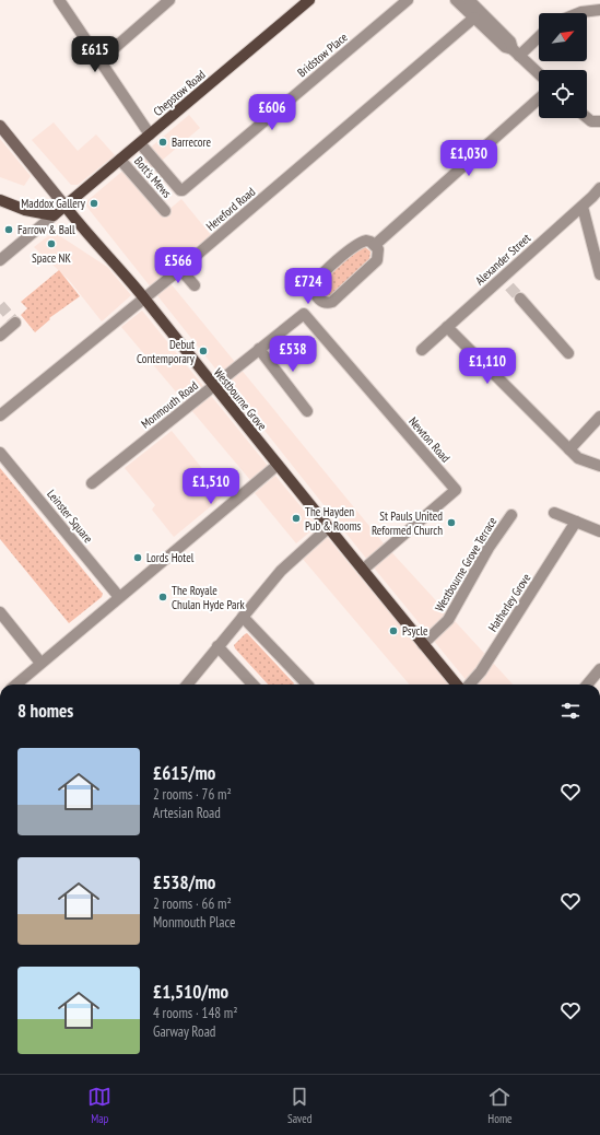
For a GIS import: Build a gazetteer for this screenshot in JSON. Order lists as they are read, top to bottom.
{
  "streets": {
    "main road": ["Chepstow Road", "Westbourne Grove"],
    "street": [
      "Bridstow Place",
      "Bott's Mews",
      "Hereford Road",
      "Alexander Street",
      "Monmouth Road",
      "Newton Road",
      "Leinster Square",
      "Westbourne Grove Terrace",
      "Hatherley Grove"
    ]
  },
  "crossings": [
    ["Bridstow Place", "Chepstow Road"],
    ["Chepstow Road", "Bott's Mews"],
    ["Chepstow Road", "Westbourne Grove"],
    ["Hereford Road", "Westbourne Grove"],
    ["Westbourne Grove", "Monmouth Road"],
    ["Westbourne Grove", "Newton Road"],
    ["Westbourne Grove", "Westbourne Grove Terrace"],
    ["Monmouth Road", "Newton Road"]
  ],
  "places": [
    "Barrecore",
    "Maddox Gallery",
    "Farrow & Ball",
    "Space NK",
    "Debut Contemporary",
    "The Hayden Pub & Rooms",
    "St Pauls United Reformed Church",
    "Lords Hotel",
    "The Royale Chulan Hyde Park",
    "Psycle"
  ],
  "north": "top right",
  "page": {
    "price": [
      "£615",
      "£606",
      "£1,030",
      "£566",
      "£724",
      "£538",
      "£1,110",
      "£1,510"
    ],
    "heading": "8 homes",
    "list": [
      {
        "name": "£615/mo",
        "note": "2 rooms · 76 m² · Artesian Road"
      },
      {
        "name": "£538/mo",
        "note": "2 rooms · 66 m² · Monmouth Place"
      },
      {
        "name": "£1,510/mo",
        "note": "4 rooms · 148 m² · Garway Road"
      }
    ],
    "tabs": ["Map", "Saved", "Home"]
  }
}
